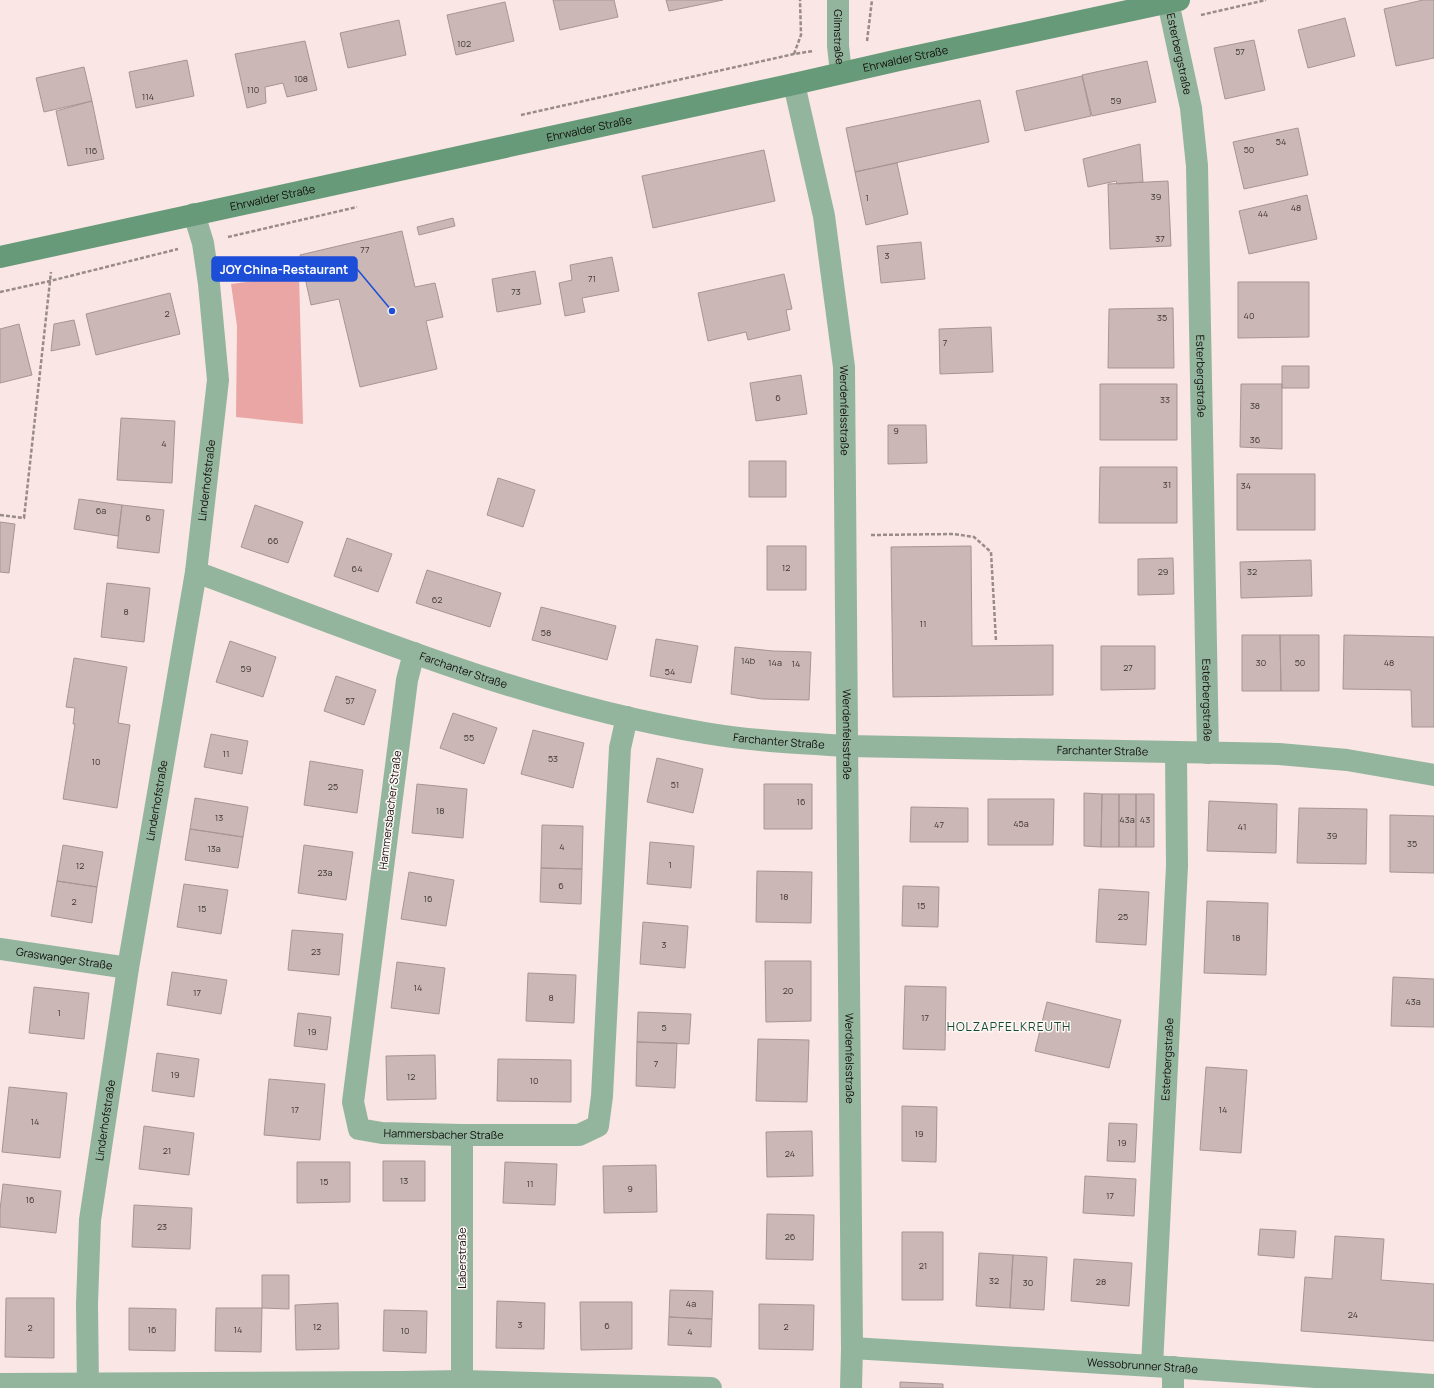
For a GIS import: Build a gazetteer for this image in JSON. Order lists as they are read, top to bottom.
{
  "streets": {
    "street": [
      "Gilmstraße",
      "Esterbergstraße",
      "Ehrwalder Straße",
      "Werdenfelsstraße",
      "Linderhofstraße",
      "Farchanter Straße",
      "Hammersbacher Straße",
      "Graswanger Straße",
      "Laberstraße",
      "Wessobrunner Straße"
    ]
  },
  "crossings": [
    ["Gilmstraße", "Ehrwalder Straße"],
    ["Esterbergstraße", "Ehrwalder Straße"],
    ["Esterbergstraße", "Farchanter Straße"],
    ["Esterbergstraße", "Wessobrunner Straße"],
    ["Ehrwalder Straße", "Werdenfelsstraße"],
    ["Ehrwalder Straße", "Linderhofstraße"],
    ["Werdenfelsstraße", "Farchanter Straße"],
    ["Werdenfelsstraße", "Wessobrunner Straße"],
    ["Linderhofstraße", "Farchanter Straße"],
    ["Linderhofstraße", "Graswanger Straße"],
    ["Farchanter Straße", "Hammersbacher Straße"],
    ["Hammersbacher Straße", "Laberstraße"]
  ],
  "districts": ["HOLZAPFELKREUTH"],
  "places": ["JOY China-Restaurant"],
  "house_numbers": [
    "102",
    "57",
    "108",
    "110",
    "114",
    "59",
    "54",
    "50",
    "116",
    "39",
    "1",
    "48",
    "44",
    "37",
    "77",
    "3",
    "71",
    "73",
    "2",
    "40",
    "35",
    "7",
    "6",
    "33",
    "38",
    "9",
    "36",
    "4",
    "31",
    "34",
    "6a",
    "6",
    "66",
    "12",
    "64",
    "29",
    "32",
    "62",
    "8",
    "11",
    "58",
    "14b",
    "14a",
    "30",
    "50",
    "48",
    "14",
    "27",
    "59",
    "54",
    "57",
    "55",
    "11",
    "53",
    "10",
    "51",
    "25",
    "16",
    "18",
    "13",
    "43a",
    "43",
    "45a",
    "47",
    "41",
    "39",
    "35",
    "4",
    "13a",
    "1",
    "12",
    "23a",
    "6",
    "18",
    "16",
    "2",
    "15",
    "15",
    "25",
    "18",
    "3",
    "23",
    "14",
    "20",
    "17",
    "8",
    "43a",
    "1",
    "17",
    "5",
    "19",
    "7",
    "19",
    "12",
    "10",
    "17",
    "14",
    "14",
    "19",
    "19",
    "21",
    "24",
    "13",
    "15",
    "11",
    "9",
    "17",
    "16",
    "23",
    "26",
    "21",
    "32",
    "28",
    "30",
    "4a",
    "24",
    "3",
    "6",
    "12",
    "2",
    "2",
    "16",
    "14",
    "10",
    "4"
  ]
}
